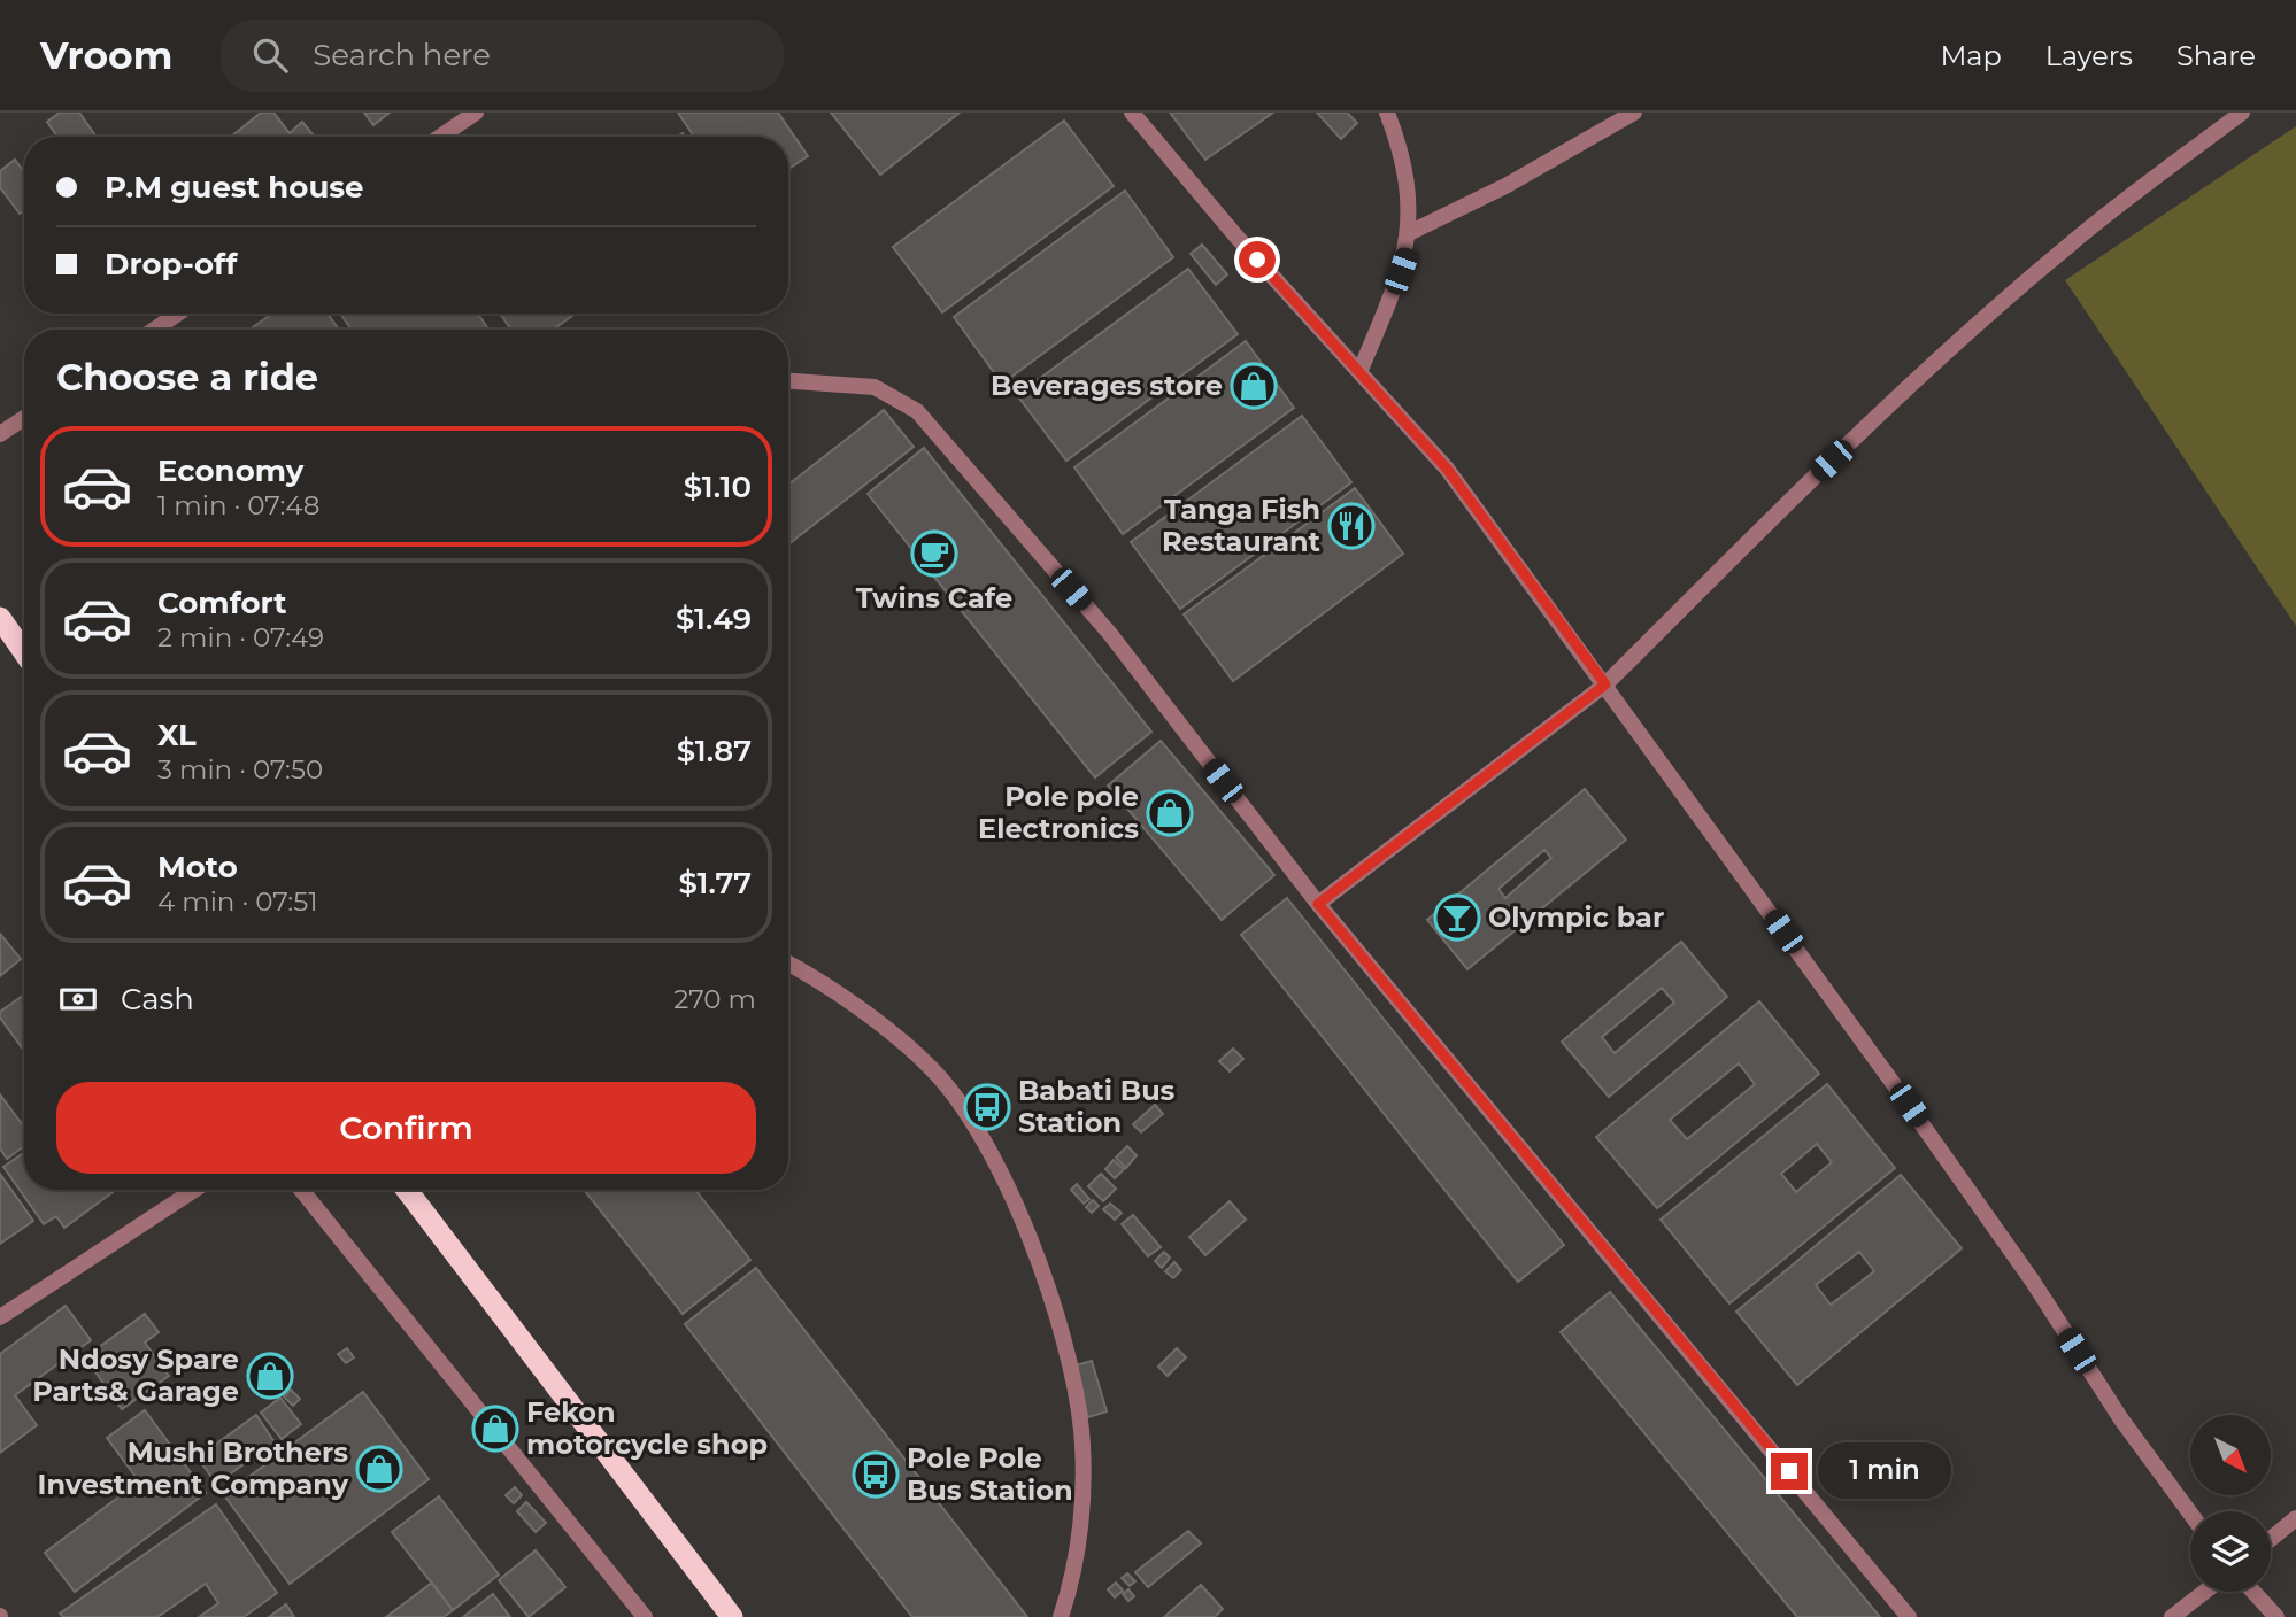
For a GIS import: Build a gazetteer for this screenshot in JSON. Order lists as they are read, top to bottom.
{
  "places": {
    "shop": [
      "Beverages store",
      "Pole pole Electronics",
      "Ndosy Spare Parts& Garage",
      "Fekon motorcycle shop",
      "Mushi Brothers Investment Company"
    ],
    "restaurant": ["Tanga Fish Restaurant"],
    "cafe": ["Twins Cafe"],
    "bar": ["Olympic bar"],
    "bus stop": ["Babati Bus Station", "Pole Pole Bus Station"]
  },
  "north": "bottom right",
  "page": {
    "header": "Vroom",
    "search": "Search here",
    "nav": ["Map", "Layers", "Share"],
    "banner": ["P.M guest house", "Drop-off"],
    "heading": "Choose a ride",
    "list": [
      {
        "name": "Economy",
        "note": "1 min · 07:48",
        "value": "$1.10"
      },
      {
        "name": "Comfort",
        "note": "2 min · 07:49",
        "value": "$1.49"
      },
      {
        "name": "XL",
        "note": "3 min · 07:50",
        "value": "$1.87"
      },
      {
        "name": "Moto",
        "note": "4 min · 07:51",
        "value": "$1.77"
      }
    ],
    "pay": ["Cash", "270 m"],
    "buttons": "Confirm",
    "bubble": "1 min"
  }
}
